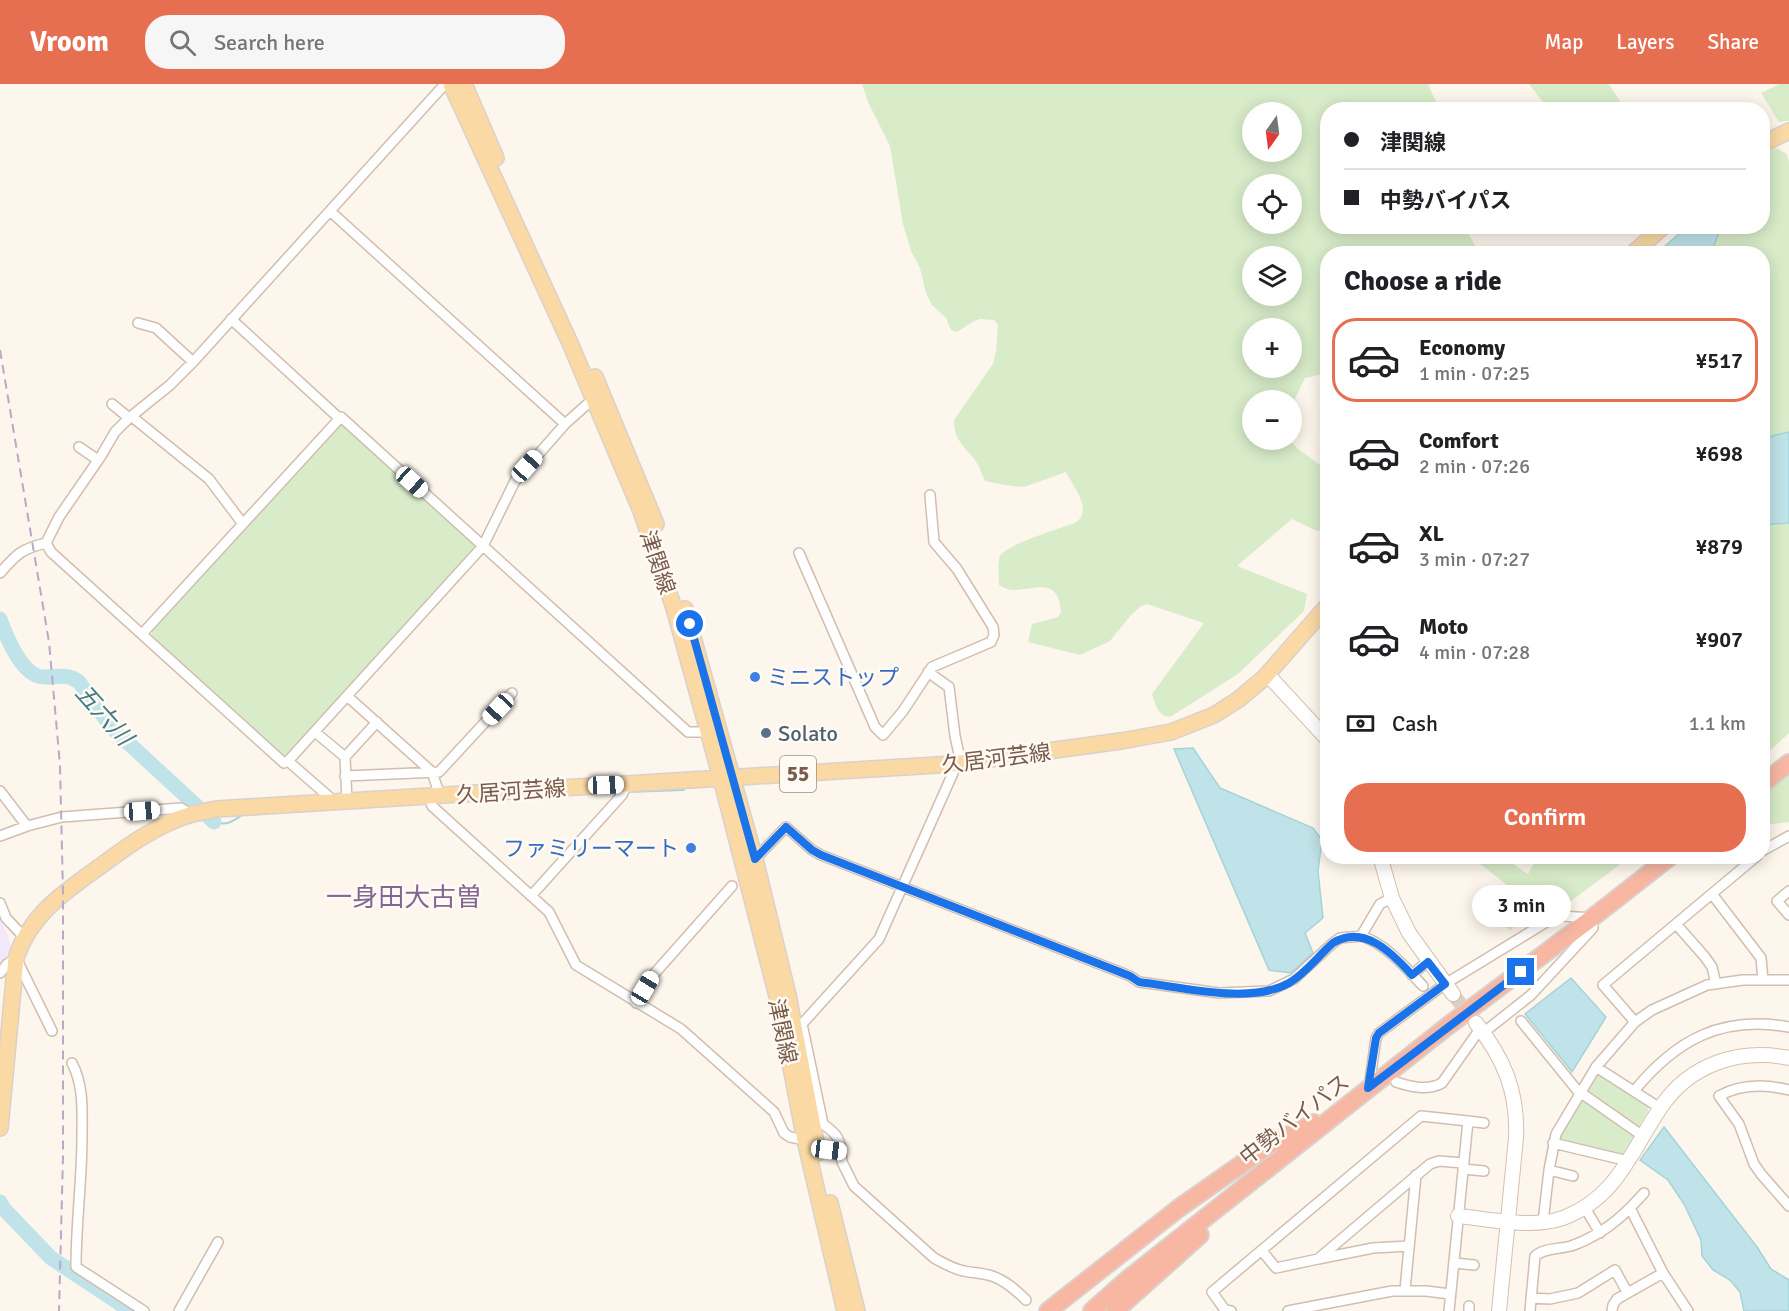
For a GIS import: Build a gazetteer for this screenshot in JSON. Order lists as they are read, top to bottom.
{
  "streets": {
    "highway": ["中勢バイパス"],
    "main road": ["津関線", "久居河芸線", "55"]
  },
  "crossings": [
    ["津関線", "久居河芸線"]
  ],
  "districts": ["一身田大古曽"],
  "water": ["五六川"],
  "places": ["ミニストップ", "Solato", "ファミリーマート"],
  "north": "bottom",
  "page": {
    "header": "Vroom",
    "search": "Search here",
    "nav": ["Map", "Layers", "Share"],
    "map_buttons": ["+", "−"],
    "banner": ["津関線", "中勢バイパス"],
    "heading": "Choose a ride",
    "list": [
      {
        "name": "Economy",
        "note": "1 min · 07:25",
        "value": "¥517"
      },
      {
        "name": "Comfort",
        "note": "2 min · 07:26",
        "value": "¥698"
      },
      {
        "name": "XL",
        "note": "3 min · 07:27",
        "value": "¥879"
      },
      {
        "name": "Moto",
        "note": "4 min · 07:28",
        "value": "¥907"
      }
    ],
    "pay": ["Cash", "1.1 km"],
    "buttons": "Confirm",
    "bubble": "3 min"
  }
}
